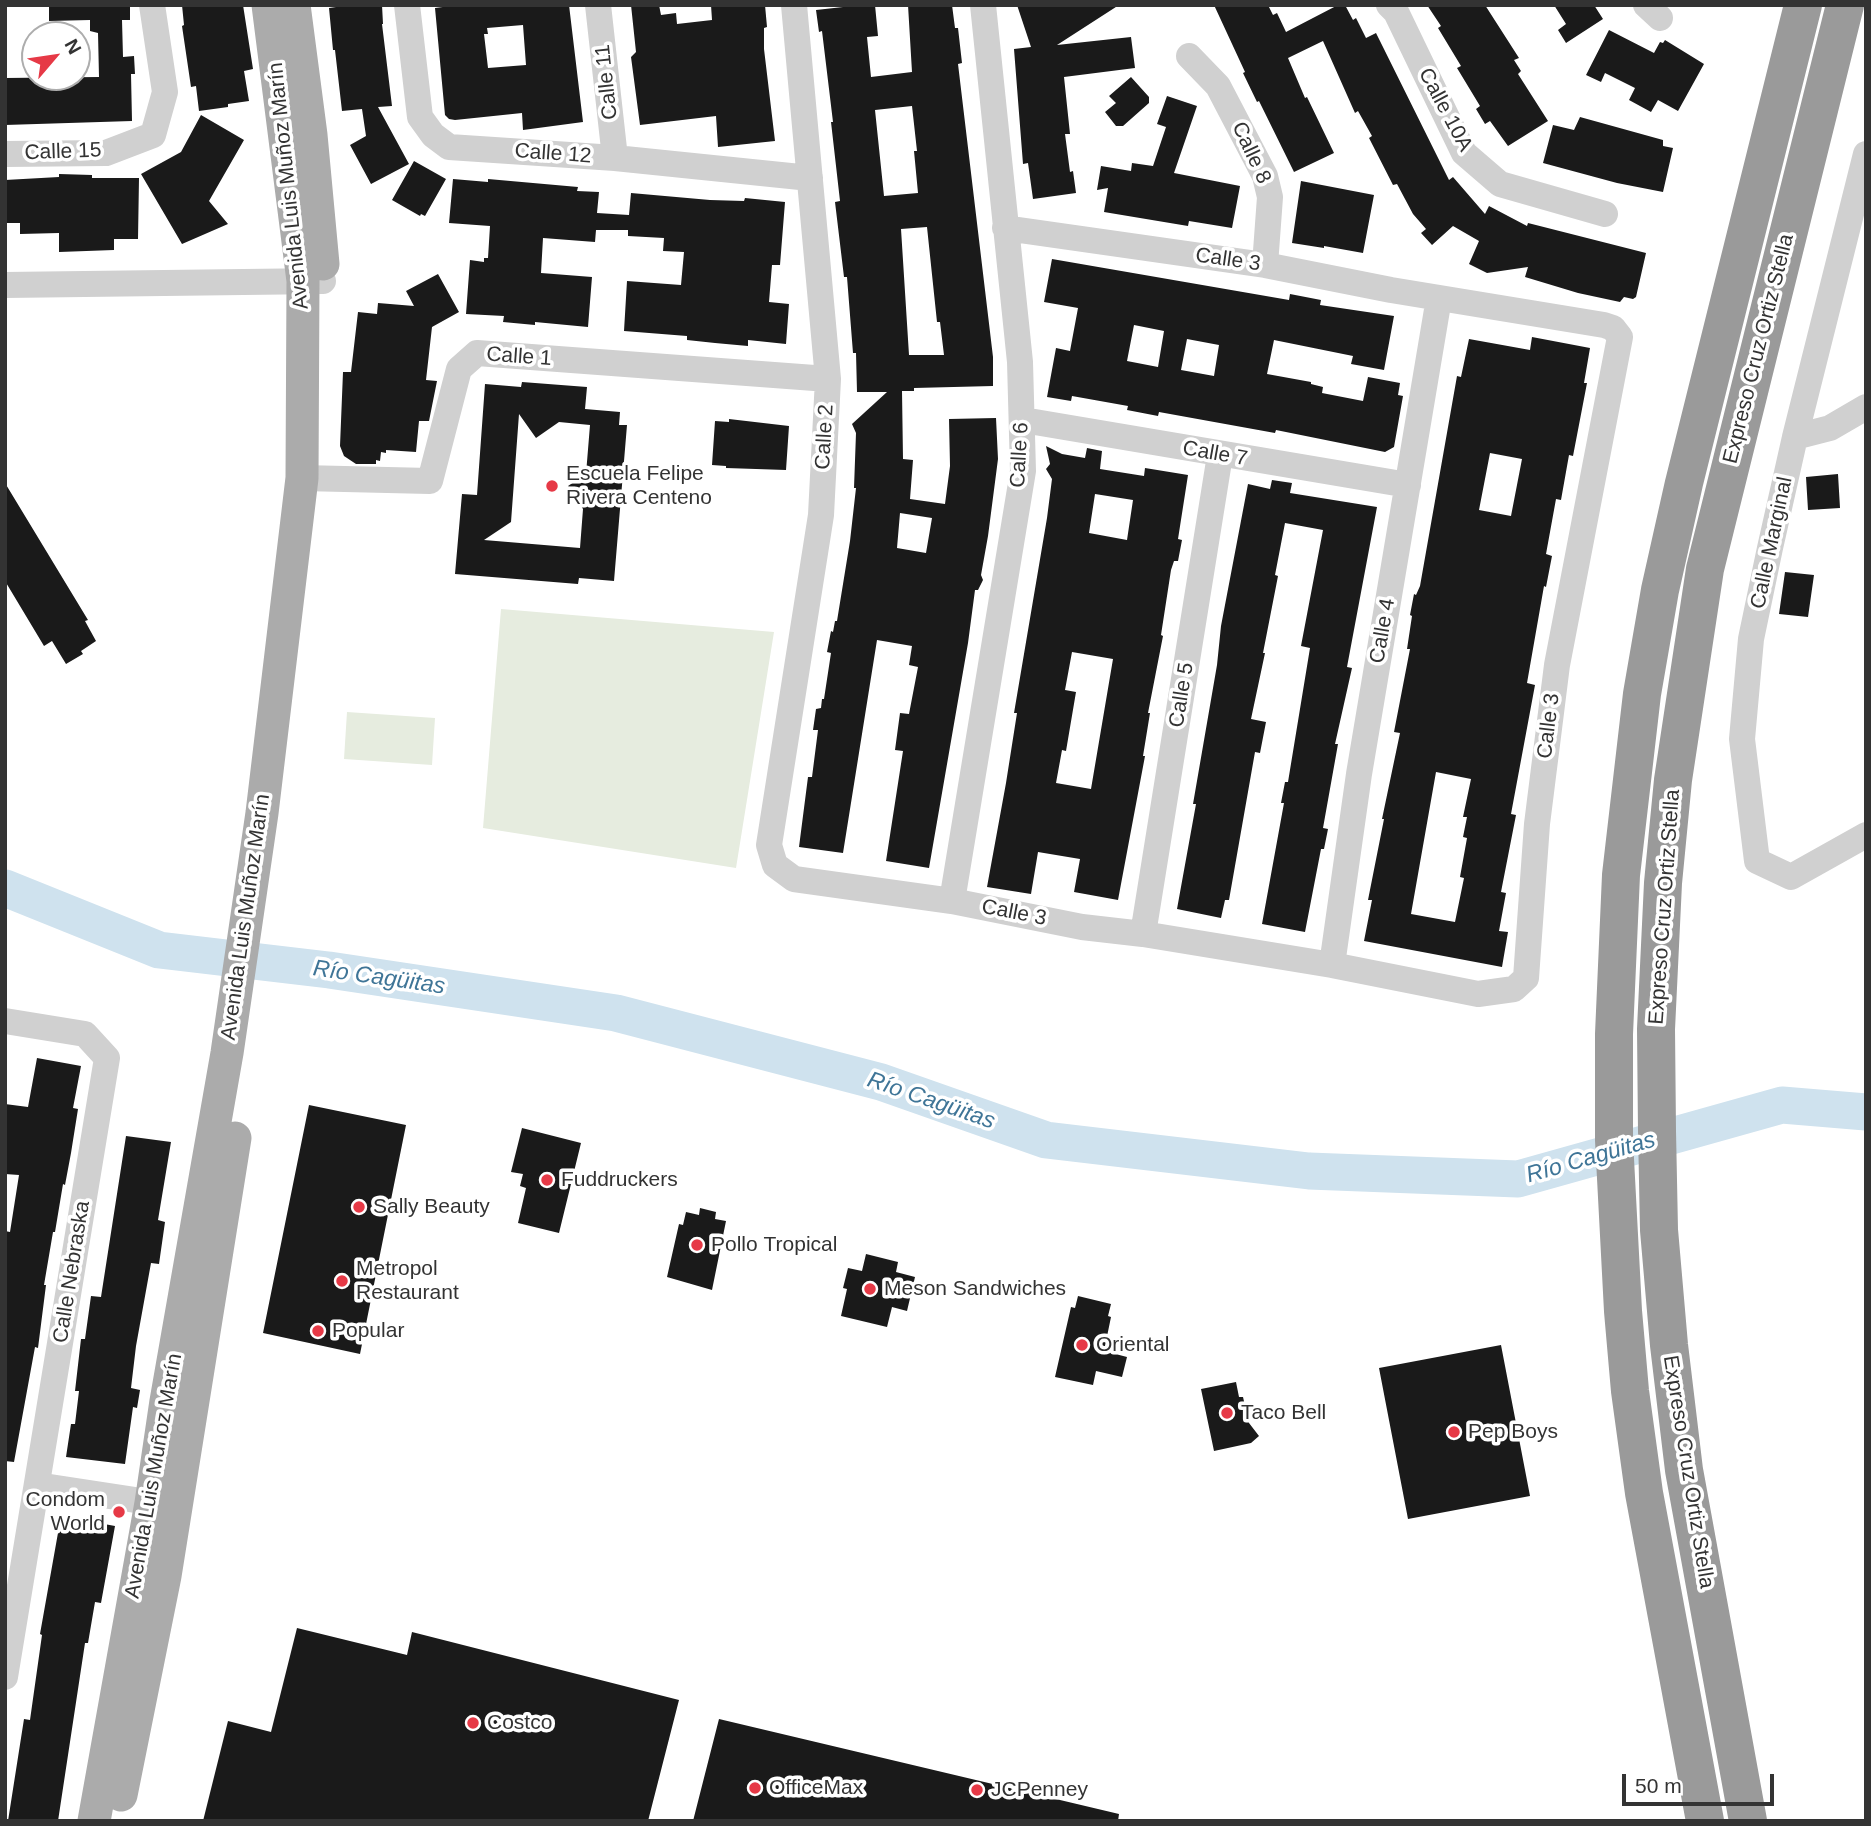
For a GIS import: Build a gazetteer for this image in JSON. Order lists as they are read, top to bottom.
{
  "streets": {
    "highway": ["Expreso Cruz Ortiz Stella"],
    "main road": ["Avenida Luis Muñoz Marín"],
    "street": [
      "Calle 11",
      "Calle 10A",
      "Calle 15",
      "Calle 8",
      "Calle 12",
      "Calle 3",
      "Calle 1",
      "Calle 2",
      "Calle 7",
      "Calle 6",
      "Calle Marginal",
      "Calle 4",
      "Calle 5",
      "Calle Nebraska"
    ]
  },
  "crossings": [
    ["Calle 11", "Calle 12"],
    ["Calle 8", "Calle 3"],
    ["Calle 12", "Calle 2"],
    ["Avenida Luis Muñoz Marín", "Calle 1"],
    ["Calle 3", "Calle 2"],
    ["Calle 3", "Calle 6"],
    ["Calle 3", "Calle 4"],
    ["Calle 3", "Calle 5"],
    ["Calle 1", "Calle 2"],
    ["Calle 7", "Calle 6"],
    ["Calle 7", "Calle 4"],
    ["Calle 7", "Calle 5"]
  ],
  "water": ["Río Cagüitas"],
  "places": [
    "Escuela Felipe Rivera Centeno",
    "Fuddruckers",
    "Sally Beauty",
    "Pollo Tropical",
    "Metropol Restaurant",
    "Meson Sandwiches",
    "Popular",
    "Oriental",
    "Taco Bell",
    "Pep Boys",
    "Condom World",
    "Costco",
    "OfficeMax",
    "JCPenney"
  ],
  "scale_bar": "50 m",
  "north": "top right"
}
